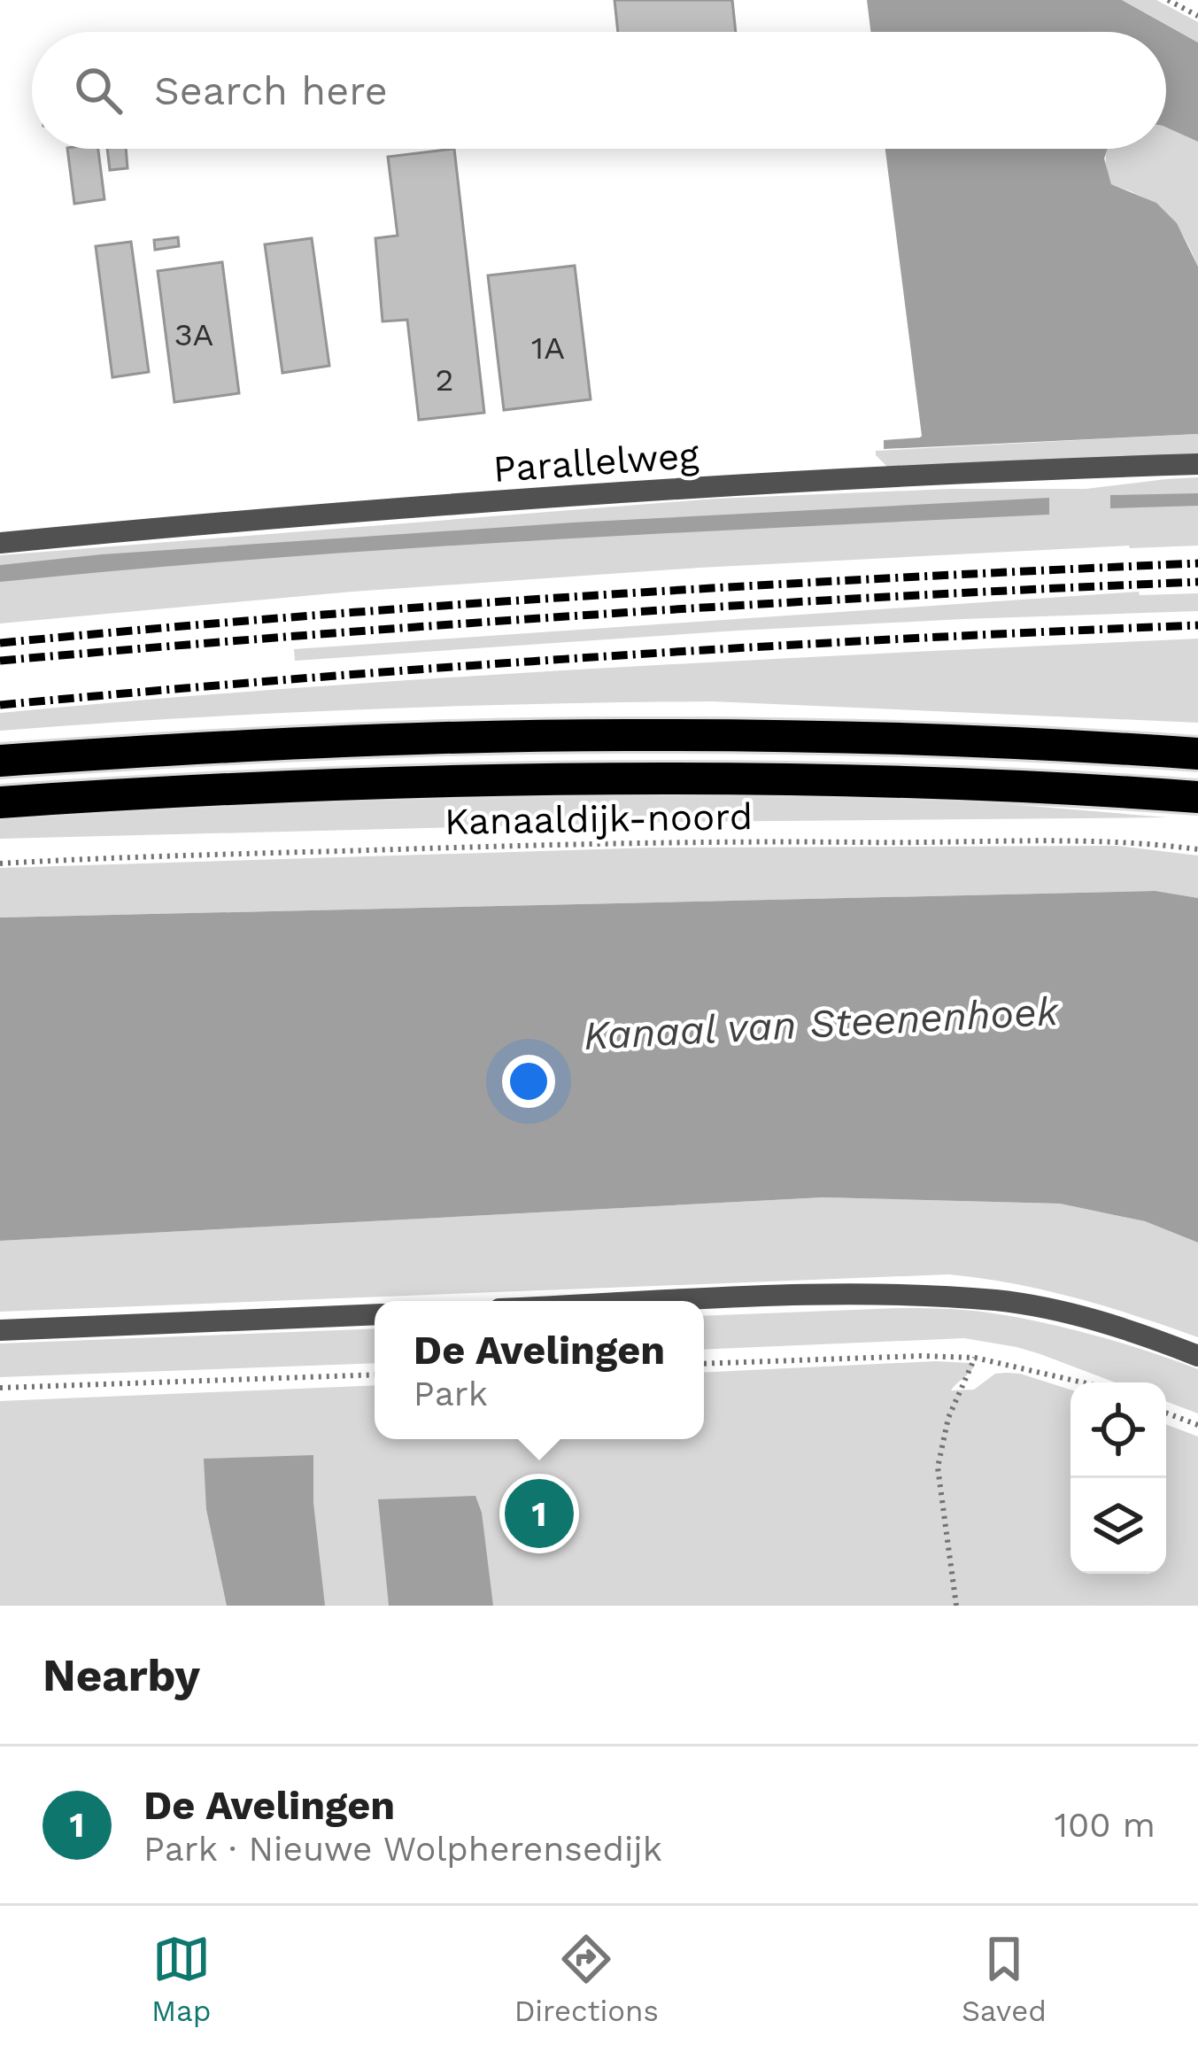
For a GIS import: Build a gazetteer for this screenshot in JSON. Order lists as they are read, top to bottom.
{
  "streets": {
    "street": ["Parallelweg"],
    "path": ["Kanaaldijk-noord"]
  },
  "water": ["Kanaal van Steenenhoek"],
  "house_numbers": ["3A", "1A", "2"],
  "page": {
    "search": "Search here",
    "popup": ["De Avelingen", "Park"],
    "pins": "1",
    "heading": "Nearby",
    "list": [
      {
        "mark": "1",
        "name": "De Avelingen",
        "note": "Park · Nieuwe Wolpherensedijk",
        "value": "100 m"
      }
    ],
    "nav": ["Map", "Directions", "Saved"]
  }
}
